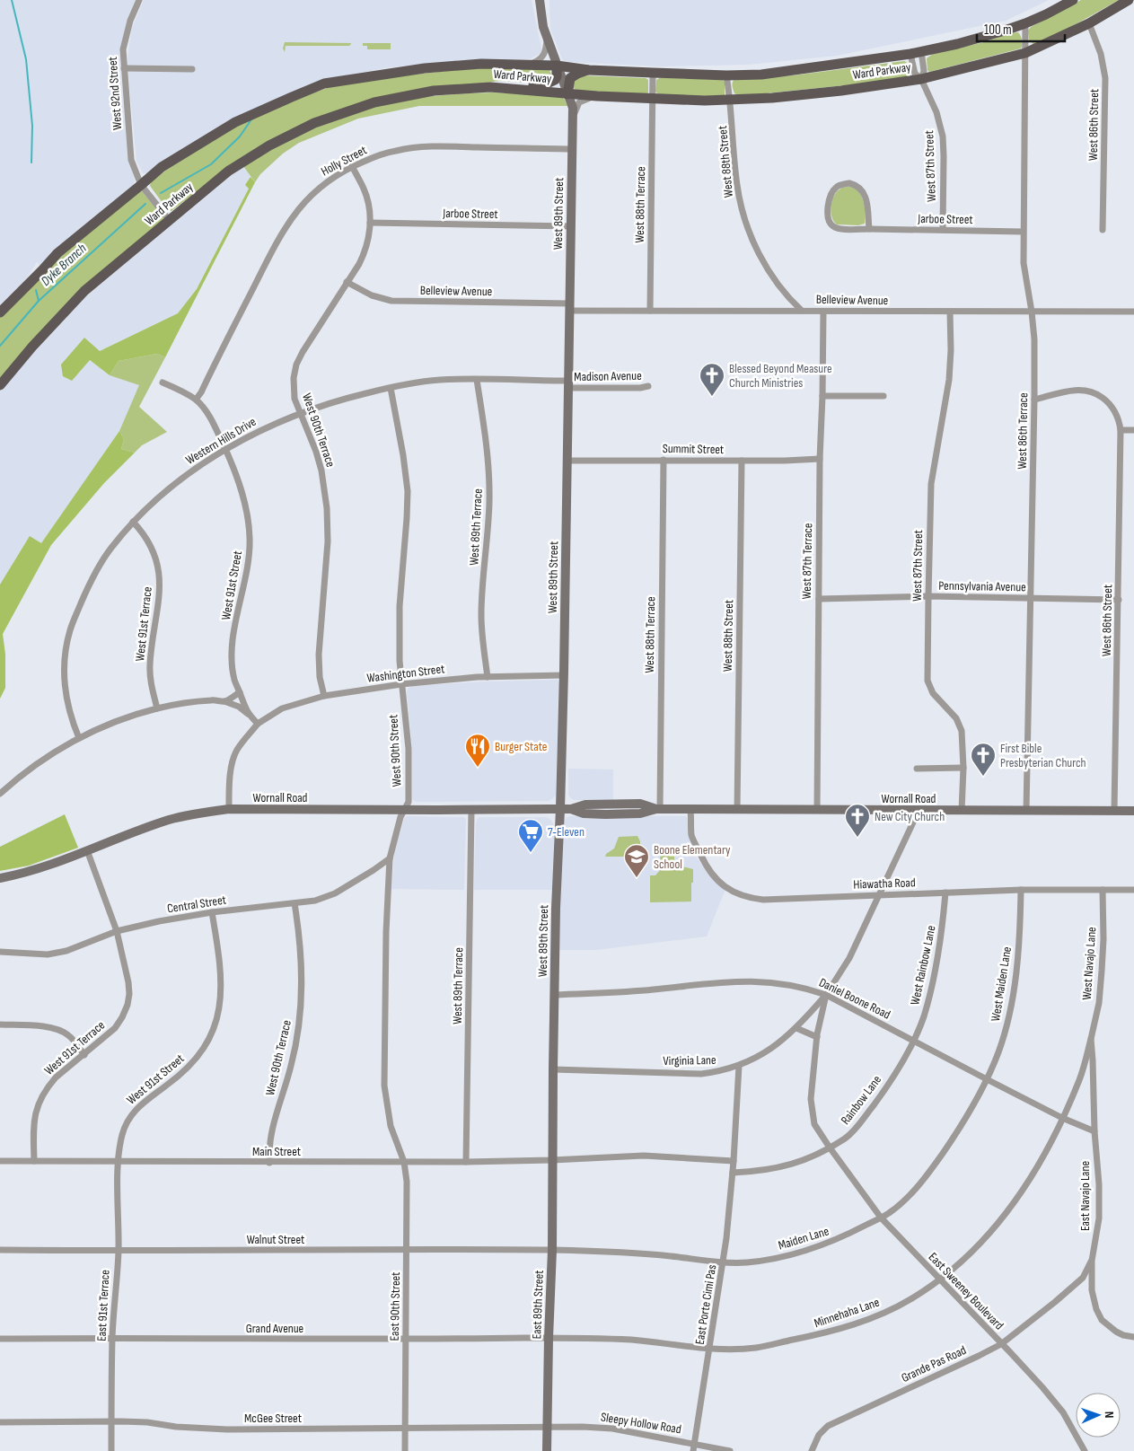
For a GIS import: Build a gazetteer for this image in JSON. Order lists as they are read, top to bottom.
{
  "streets": {
    "main road": ["Ward Parkway"],
    "street": [
      "West 92nd Street",
      "West 86th Street",
      "Holly Street",
      "West 88th Street",
      "West 87th Street",
      "West 88th Terrace",
      "Jarboe Street",
      "West 89th Street",
      "Belleview Avenue",
      "Madison Avenue",
      "West 90th Terrace",
      "West 86th Terrace",
      "Western Hills Drive",
      "Summit Street",
      "West 89th Terrace",
      "West 87th Terrace",
      "West 91st Street",
      "Pennsylvania Avenue",
      "West 91st Terrace",
      "Washington Street",
      "West 90th Street",
      "Wornall Road",
      "Hiawatha Road",
      "Central Street",
      "West Navajo Lane",
      "West Rainbow Lane",
      "West Maiden Lane",
      "Daniel Boone Road",
      "Virginia Lane",
      "Rainbow Lane",
      "Main Street",
      "East Navajo Lane",
      "Maiden Lane",
      "Walnut Street",
      "East Sweeney Boulevard",
      "East 89th Street",
      "East Porte Cimi Pas",
      "East 91st Terrace",
      "East 90th Street",
      "Minnehaha Lane",
      "Grand Avenue",
      "Grande Pas Road",
      "McGee Street",
      "Sleepy Hollow Road"
    ]
  },
  "crossings": [
    ["Ward Parkway", "West 92nd Street"],
    ["Ward Parkway", "West 86th Street"],
    ["Ward Parkway", "West 88th Street"],
    ["Ward Parkway", "West 87th Street"],
    ["Ward Parkway", "West 88th Terrace"],
    ["Ward Parkway", "West 89th Street"],
    ["Ward Parkway", "West 86th Terrace"],
    ["West 86th Street", "Pennsylvania Avenue"],
    ["West 86th Street", "Wornall Road"],
    ["Holly Street", "West 89th Street"],
    ["Holly Street", "West 90th Terrace"],
    ["Holly Street", "West 91st Street"],
    ["West 88th Street", "Belleview Avenue"],
    ["West 88th Street", "Summit Street"],
    ["West 88th Street", "Wornall Road"],
    ["West 87th Street", "Jarboe Street"],
    ["West 87th Street", "Belleview Avenue"],
    ["West 87th Street", "Pennsylvania Avenue"],
    ["West 87th Street", "Wornall Road"],
    ["West 88th Terrace", "Belleview Avenue"],
    ["West 88th Terrace", "Summit Street"],
    ["West 88th Terrace", "Wornall Road"],
    ["Jarboe Street", "West 89th Street"],
    ["Jarboe Street", "West 90th Terrace"],
    ["Jarboe Street", "West 86th Terrace"],
    ["West 89th Street", "Belleview Avenue"],
    ["West 89th Street", "Madison Avenue"],
    ["West 89th Street", "Western Hills Drive"],
    ["West 89th Street", "Summit Street"],
    ["West 89th Street", "Washington Street"],
    ["West 89th Street", "Wornall Road"],
    ["West 89th Street", "Daniel Boone Road"],
    ["West 89th Street", "Virginia Lane"],
    ["West 89th Street", "Main Street"],
    ["West 89th Street", "East 89th Street"],
    ["Belleview Avenue", "West 90th Terrace"],
    ["Belleview Avenue", "West 86th Terrace"],
    ["Belleview Avenue", "West 87th Terrace"],
    ["Madison Avenue", "Western Hills Drive"],
    ["West 90th Terrace", "Western Hills Drive"],
    ["West 90th Terrace", "Washington Street"],
    ["West 90th Terrace", "Central Street"],
    ["West 90th Terrace", "Main Street"],
    ["West 86th Terrace", "Pennsylvania Avenue"],
    ["West 86th Terrace", "Wornall Road"],
    ["Western Hills Drive", "West 89th Terrace"],
    ["Western Hills Drive", "West 91st Street"],
    ["Western Hills Drive", "West 91st Terrace"],
    ["Western Hills Drive", "West 90th Street"],
    ["Summit Street", "West 87th Terrace"],
    ["West 89th Terrace", "Washington Street"],
    ["West 89th Terrace", "Wornall Road"],
    ["West 89th Terrace", "Main Street"],
    ["West 87th Terrace", "Pennsylvania Avenue"],
    ["West 87th Terrace", "Wornall Road"],
    ["West 91st Street", "Washington Street"],
    ["West 91st Street", "Central Street"],
    ["West 91st Street", "Main Street"],
    ["West 91st Street", "East 91st Terrace"],
    ["West 91st Terrace", "Wornall Road"],
    ["West 91st Terrace", "Central Street"],
    ["West 91st Terrace", "Main Street"],
    ["Washington Street", "West 90th Street"],
    ["West 90th Street", "Wornall Road"],
    ["West 90th Street", "Central Street"],
    ["West 90th Street", "Main Street"],
    ["West 90th Street", "East 90th Street"],
    ["Wornall Road", "Hiawatha Road"],
    ["Hiawatha Road", "West Navajo Lane"],
    ["Hiawatha Road", "West Rainbow Lane"],
    ["Hiawatha Road", "West Maiden Lane"],
    ["West Navajo Lane", "Daniel Boone Road"],
    ["West Navajo Lane", "East Navajo Lane"],
    ["West Navajo Lane", "Minnehaha Lane"],
    ["West Rainbow Lane", "Daniel Boone Road"],
    ["West Rainbow Lane", "Rainbow Lane"],
    ["West Maiden Lane", "Daniel Boone Road"],
    ["West Maiden Lane", "Maiden Lane"],
    ["Daniel Boone Road", "Virginia Lane"],
    ["Daniel Boone Road", "Rainbow Lane"],
    ["Daniel Boone Road", "East Navajo Lane"],
    ["Daniel Boone Road", "Maiden Lane"],
    ["Daniel Boone Road", "East Sweeney Boulevard"],
    ["Daniel Boone Road", "Minnehaha Lane"],
    ["Virginia Lane", "East Sweeney Boulevard"],
    ["Virginia Lane", "East Porte Cimi Pas"],
    ["Rainbow Lane", "East Sweeney Boulevard"],
    ["Rainbow Lane", "East Porte Cimi Pas"],
    ["Main Street", "East 89th Street"],
    ["Main Street", "East 91st Terrace"],
    ["Main Street", "East 90th Street"],
    ["East Navajo Lane", "Grande Pas Road"],
    ["Maiden Lane", "Walnut Street"],
    ["Maiden Lane", "East Sweeney Boulevard"],
    ["Maiden Lane", "East 89th Street"],
    ["Maiden Lane", "East Porte Cimi Pas"],
    ["Walnut Street", "East 89th Street"],
    ["Walnut Street", "East 91st Terrace"],
    ["Walnut Street", "East 90th Street"],
    ["East Sweeney Boulevard", "Minnehaha Lane"],
    ["East Sweeney Boulevard", "Grande Pas Road"],
    ["East 89th Street", "Minnehaha Lane"],
    ["East 89th Street", "Grand Avenue"],
    ["East 89th Street", "McGee Street"],
    ["East 89th Street", "Sleepy Hollow Road"],
    ["East Porte Cimi Pas", "Minnehaha Lane"],
    ["East Porte Cimi Pas", "Sleepy Hollow Road"],
    ["East 91st Terrace", "Grand Avenue"],
    ["East 91st Terrace", "McGee Street"],
    ["East 90th Street", "Grand Avenue"],
    ["East 90th Street", "McGee Street"],
    ["Minnehaha Lane", "Grand Avenue"],
    ["McGee Street", "Sleepy Hollow Road"]
  ],
  "water": ["Dyke Branch"],
  "places": {
    "church": ["Blessed Beyond Measure Church Ministries", "First Bible Presbyterian Church", "New City Church"],
    "restaurant": ["Burger State"],
    "supermarket": ["7-Eleven"],
    "school or university": ["Boone Elementary School"]
  },
  "scale_bar": "100 m",
  "north": "right"
}
